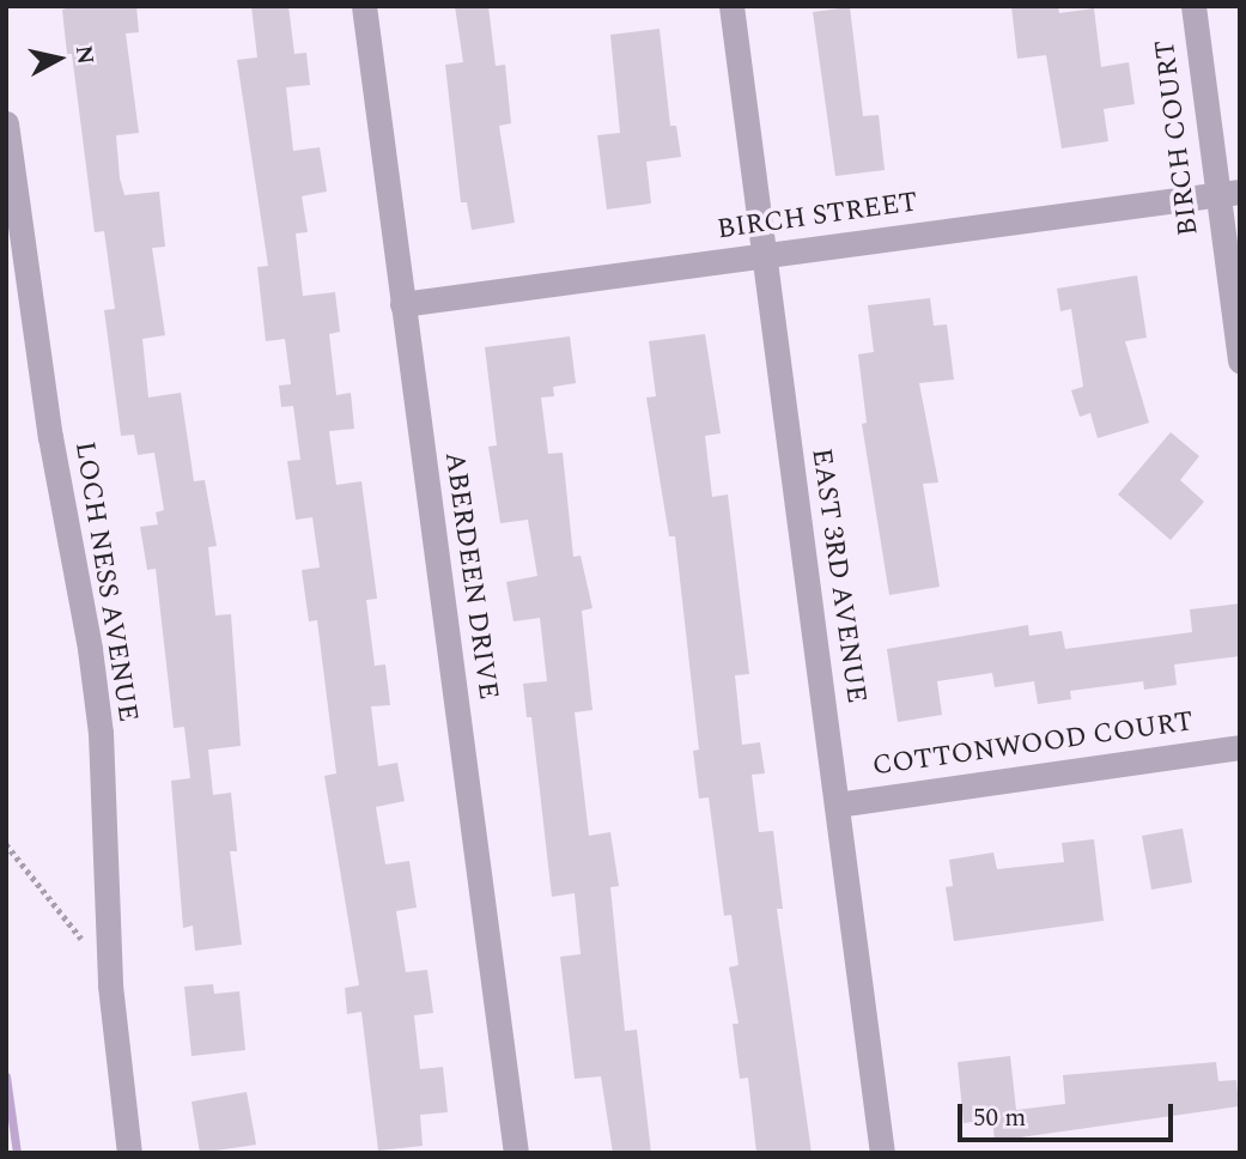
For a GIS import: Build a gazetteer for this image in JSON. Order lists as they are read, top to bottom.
{
  "streets": {
    "street": [
      "BIRCH COURT",
      "BIRCH STREET",
      "ABERDEEN DRIVE",
      "EAST 3RD AVENUE",
      "LOCH NESS AVENUE",
      "COTTONWOOD COURT"
    ]
  },
  "crossings": [
    ["BIRCH COURT", "BIRCH STREET"],
    ["BIRCH STREET", "ABERDEEN DRIVE"],
    ["BIRCH STREET", "EAST 3RD AVENUE"],
    ["EAST 3RD AVENUE", "COTTONWOOD COURT"]
  ],
  "scale_bar": "50 m",
  "north": "right"
}
